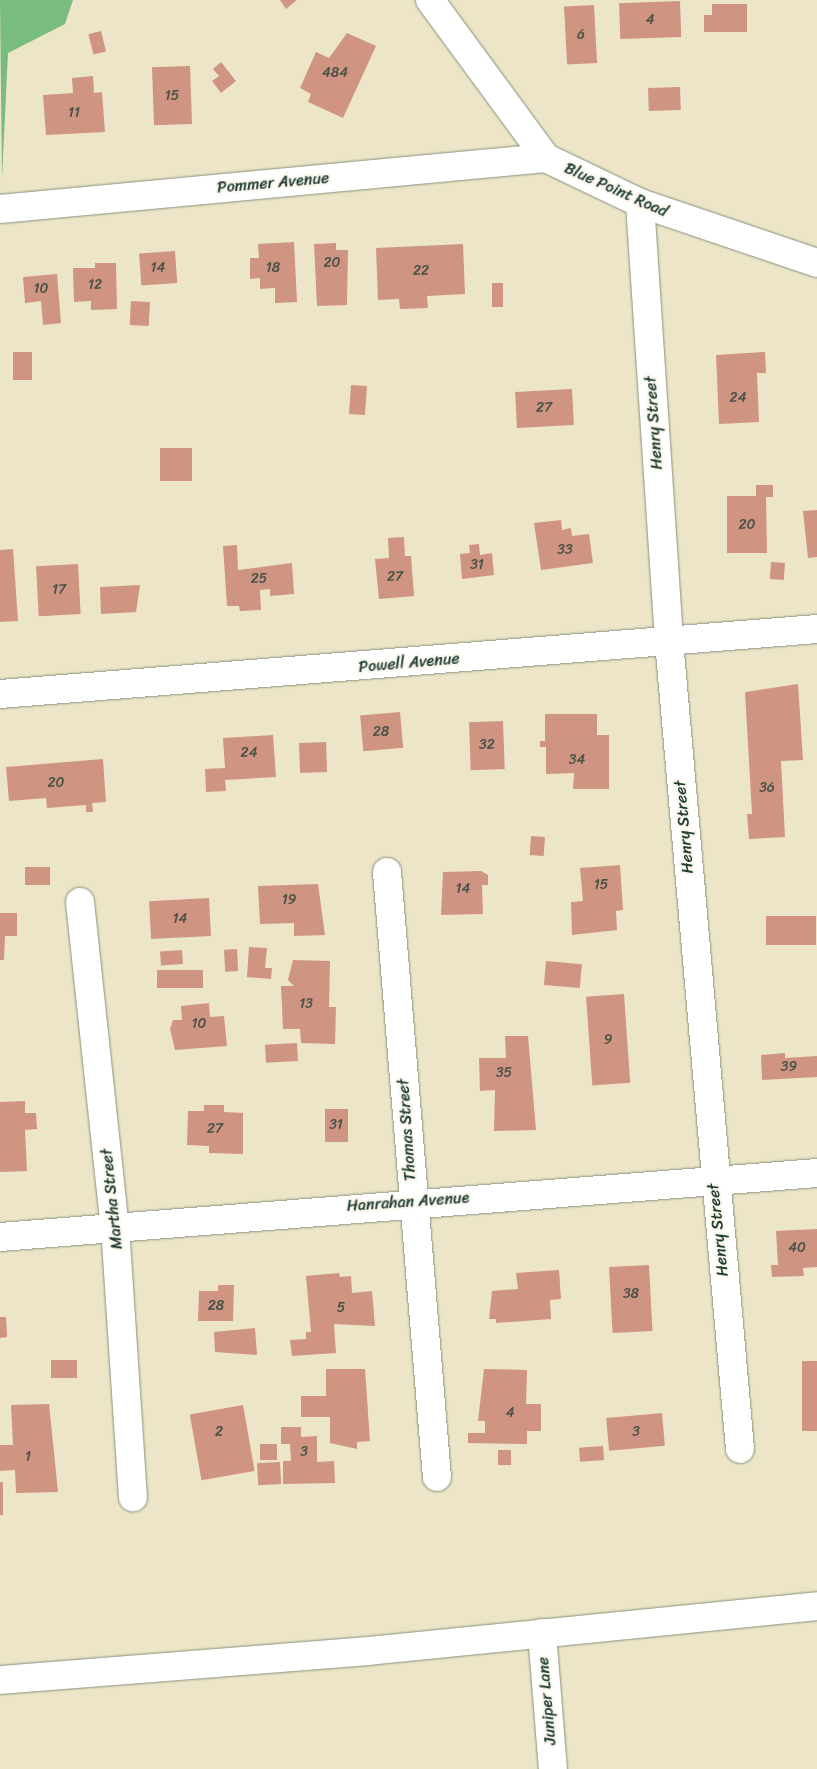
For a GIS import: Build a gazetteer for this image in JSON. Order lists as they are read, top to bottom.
{
  "streets": {
    "street": [
      "Pommer Avenue",
      "Blue Point Road",
      "Henry Street",
      "Powell Avenue",
      "Thomas Street",
      "Martha Street",
      "Hanrahan Avenue",
      "Juniper Lane"
    ]
  },
  "crossings": [
    ["Pommer Avenue", "Blue Point Road"],
    ["Blue Point Road", "Henry Street"],
    ["Henry Street", "Powell Avenue"],
    ["Henry Street", "Hanrahan Avenue"],
    ["Thomas Street", "Hanrahan Avenue"],
    ["Martha Street", "Hanrahan Avenue"]
  ],
  "house_numbers": [
    "4",
    "6",
    "484",
    "15",
    "11",
    "20",
    "14",
    "18",
    "22",
    "12",
    "10",
    "24",
    "27",
    "20",
    "33",
    "31",
    "27",
    "25",
    "17",
    "28",
    "32",
    "24",
    "34",
    "20",
    "36",
    "15",
    "14",
    "19",
    "14",
    "13",
    "10",
    "9",
    "39",
    "35",
    "31",
    "27",
    "40",
    "38",
    "28",
    "5",
    "4",
    "2",
    "3",
    "3",
    "1"
  ]
}
